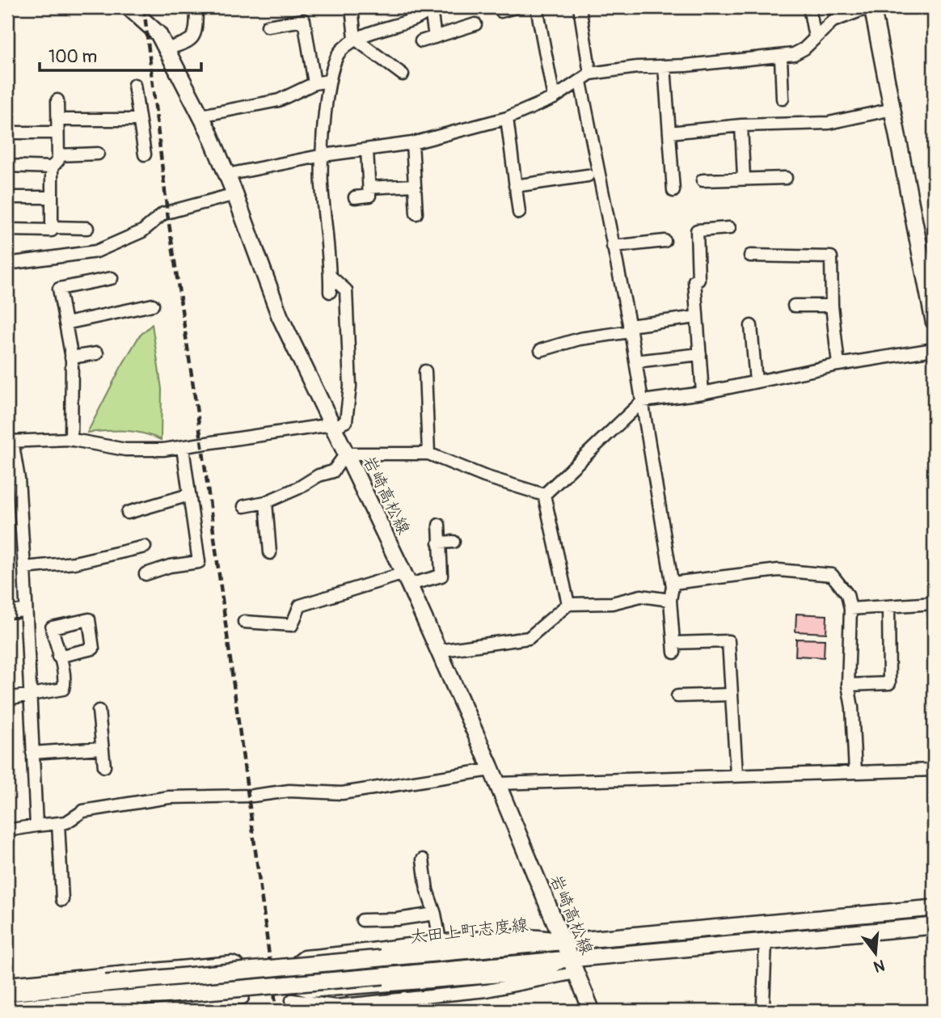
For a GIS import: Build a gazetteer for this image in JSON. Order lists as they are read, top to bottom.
{
  "streets": {
    "main road": ["岩崎高松線", "太田上町志度線"]
  },
  "crossings": [
    ["岩崎高松線", "太田上町志度線"]
  ],
  "scale_bar": "100 m",
  "north": "bottom"
}
